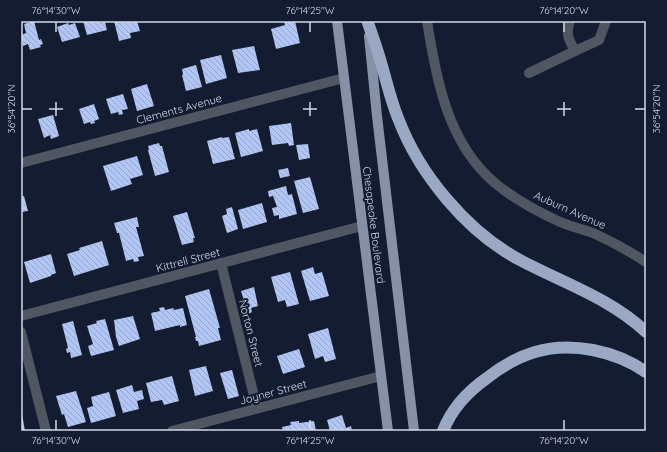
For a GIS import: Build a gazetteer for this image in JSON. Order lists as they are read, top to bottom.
{
  "streets": {
    "main road": ["Chesapeake Boulevard"],
    "street": [
      "Clements Avenue",
      "Auburn Avenue",
      "Kittrell Street",
      "Norton Street",
      "Joyner Street"
    ]
  },
  "crossings": [
    ["Clements Avenue", "Chesapeake Boulevard"],
    ["Chesapeake Boulevard", "Kittrell Street"],
    ["Chesapeake Boulevard", "Joyner Street"],
    ["Kittrell Street", "Norton Street"],
    ["Norton Street", "Joyner Street"]
  ],
  "coordinates": [
    "76°14'30\"W",
    "76°14'25\"W",
    "76°14'20\"W",
    "36°54'20\"N"
  ]
}
